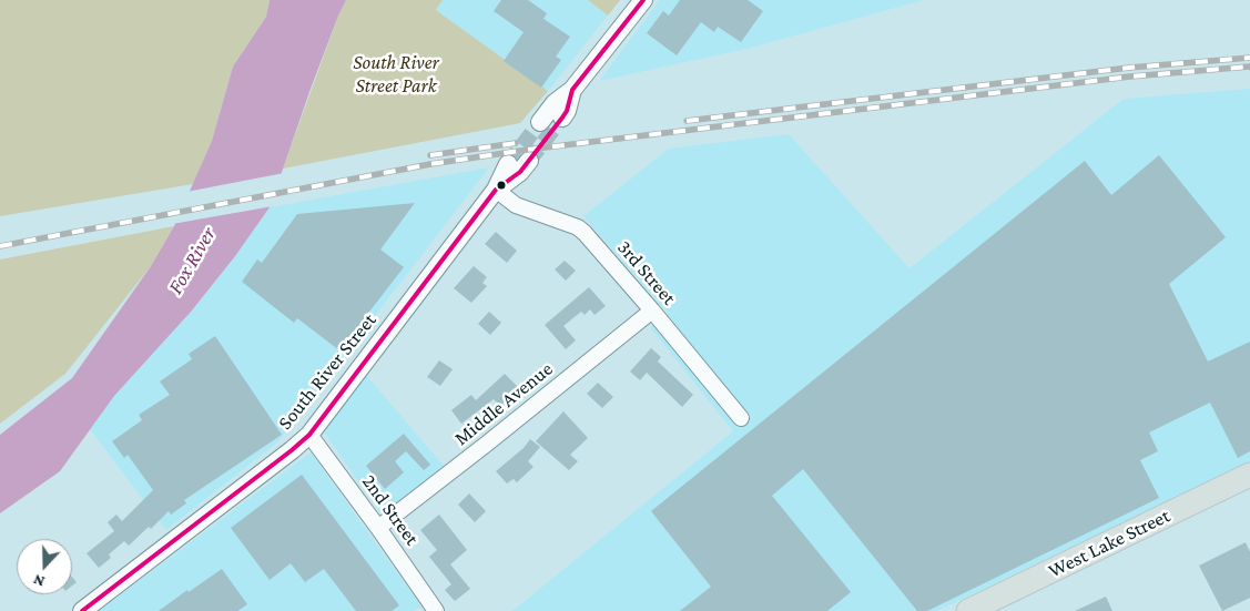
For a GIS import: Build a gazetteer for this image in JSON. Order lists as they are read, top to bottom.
{
  "streets": {
    "main road": ["West Lake Street"],
    "street": [
      "3rd Street",
      "South River Street",
      "Middle Avenue",
      "2nd Street"
    ]
  },
  "crossings": [
    ["3rd Street", "South River Street"],
    ["3rd Street", "Middle Avenue"],
    ["South River Street", "2nd Street"],
    ["Middle Avenue", "2nd Street"]
  ],
  "water": ["Fox River"],
  "parks": ["South River Street Park"],
  "north": "bottom"
}
